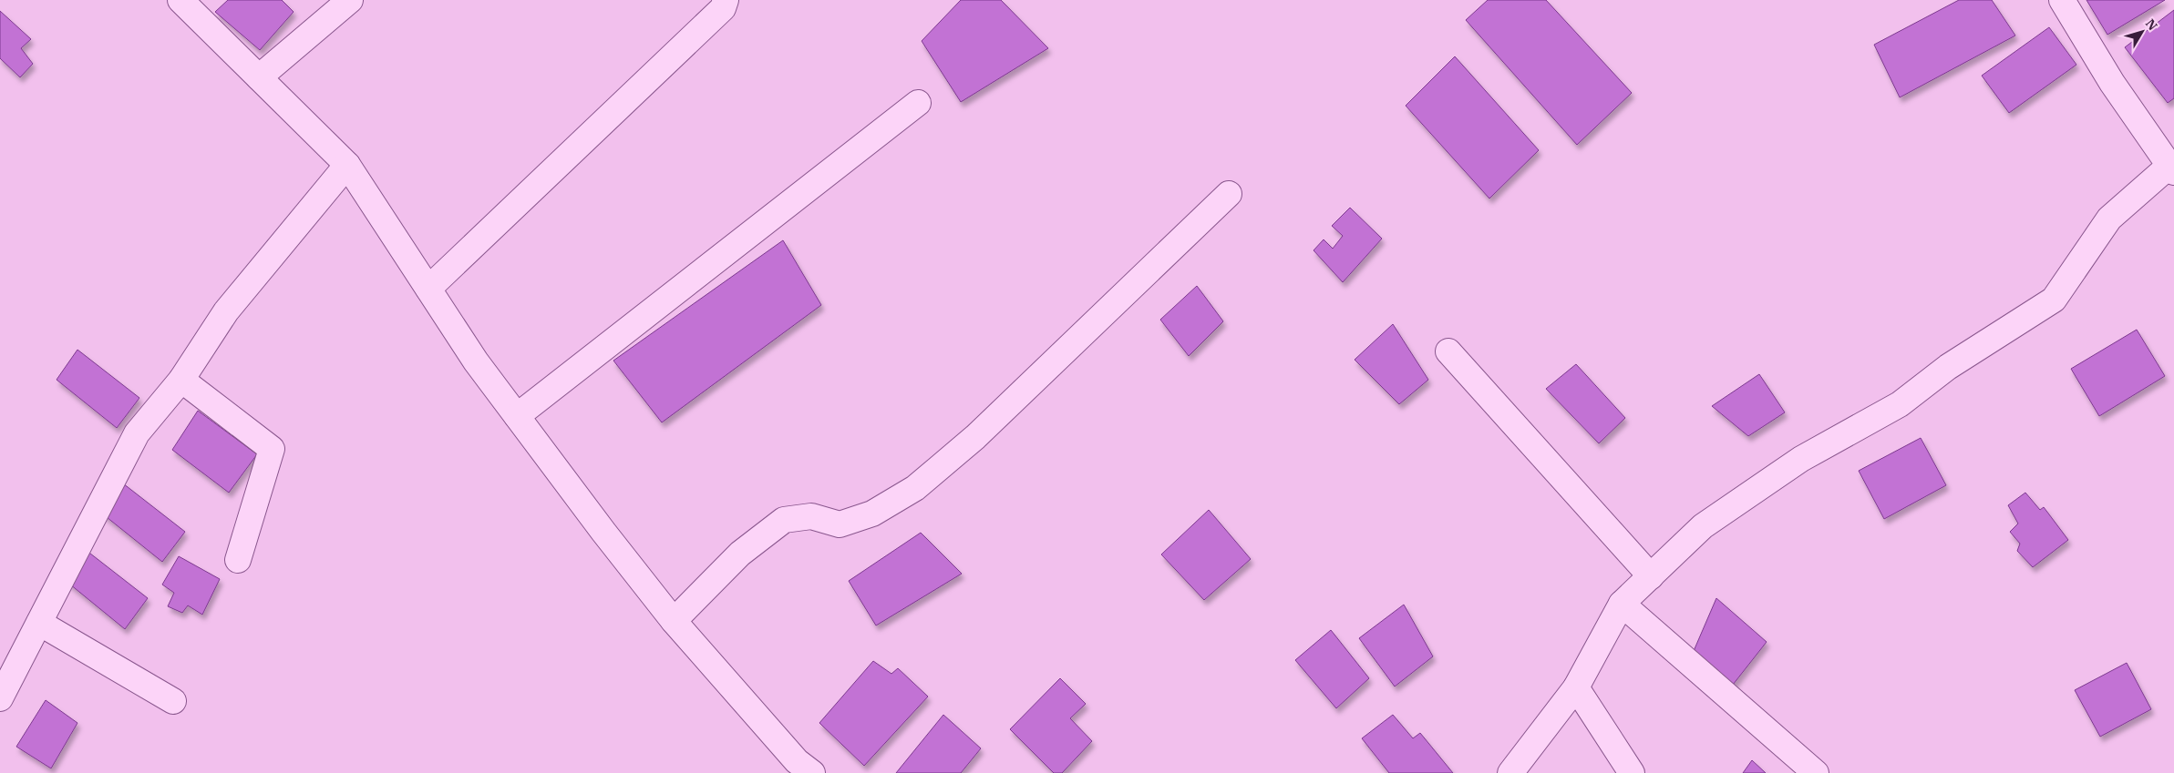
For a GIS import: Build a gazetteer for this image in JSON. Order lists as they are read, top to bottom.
{
  "north": "top right"
}
